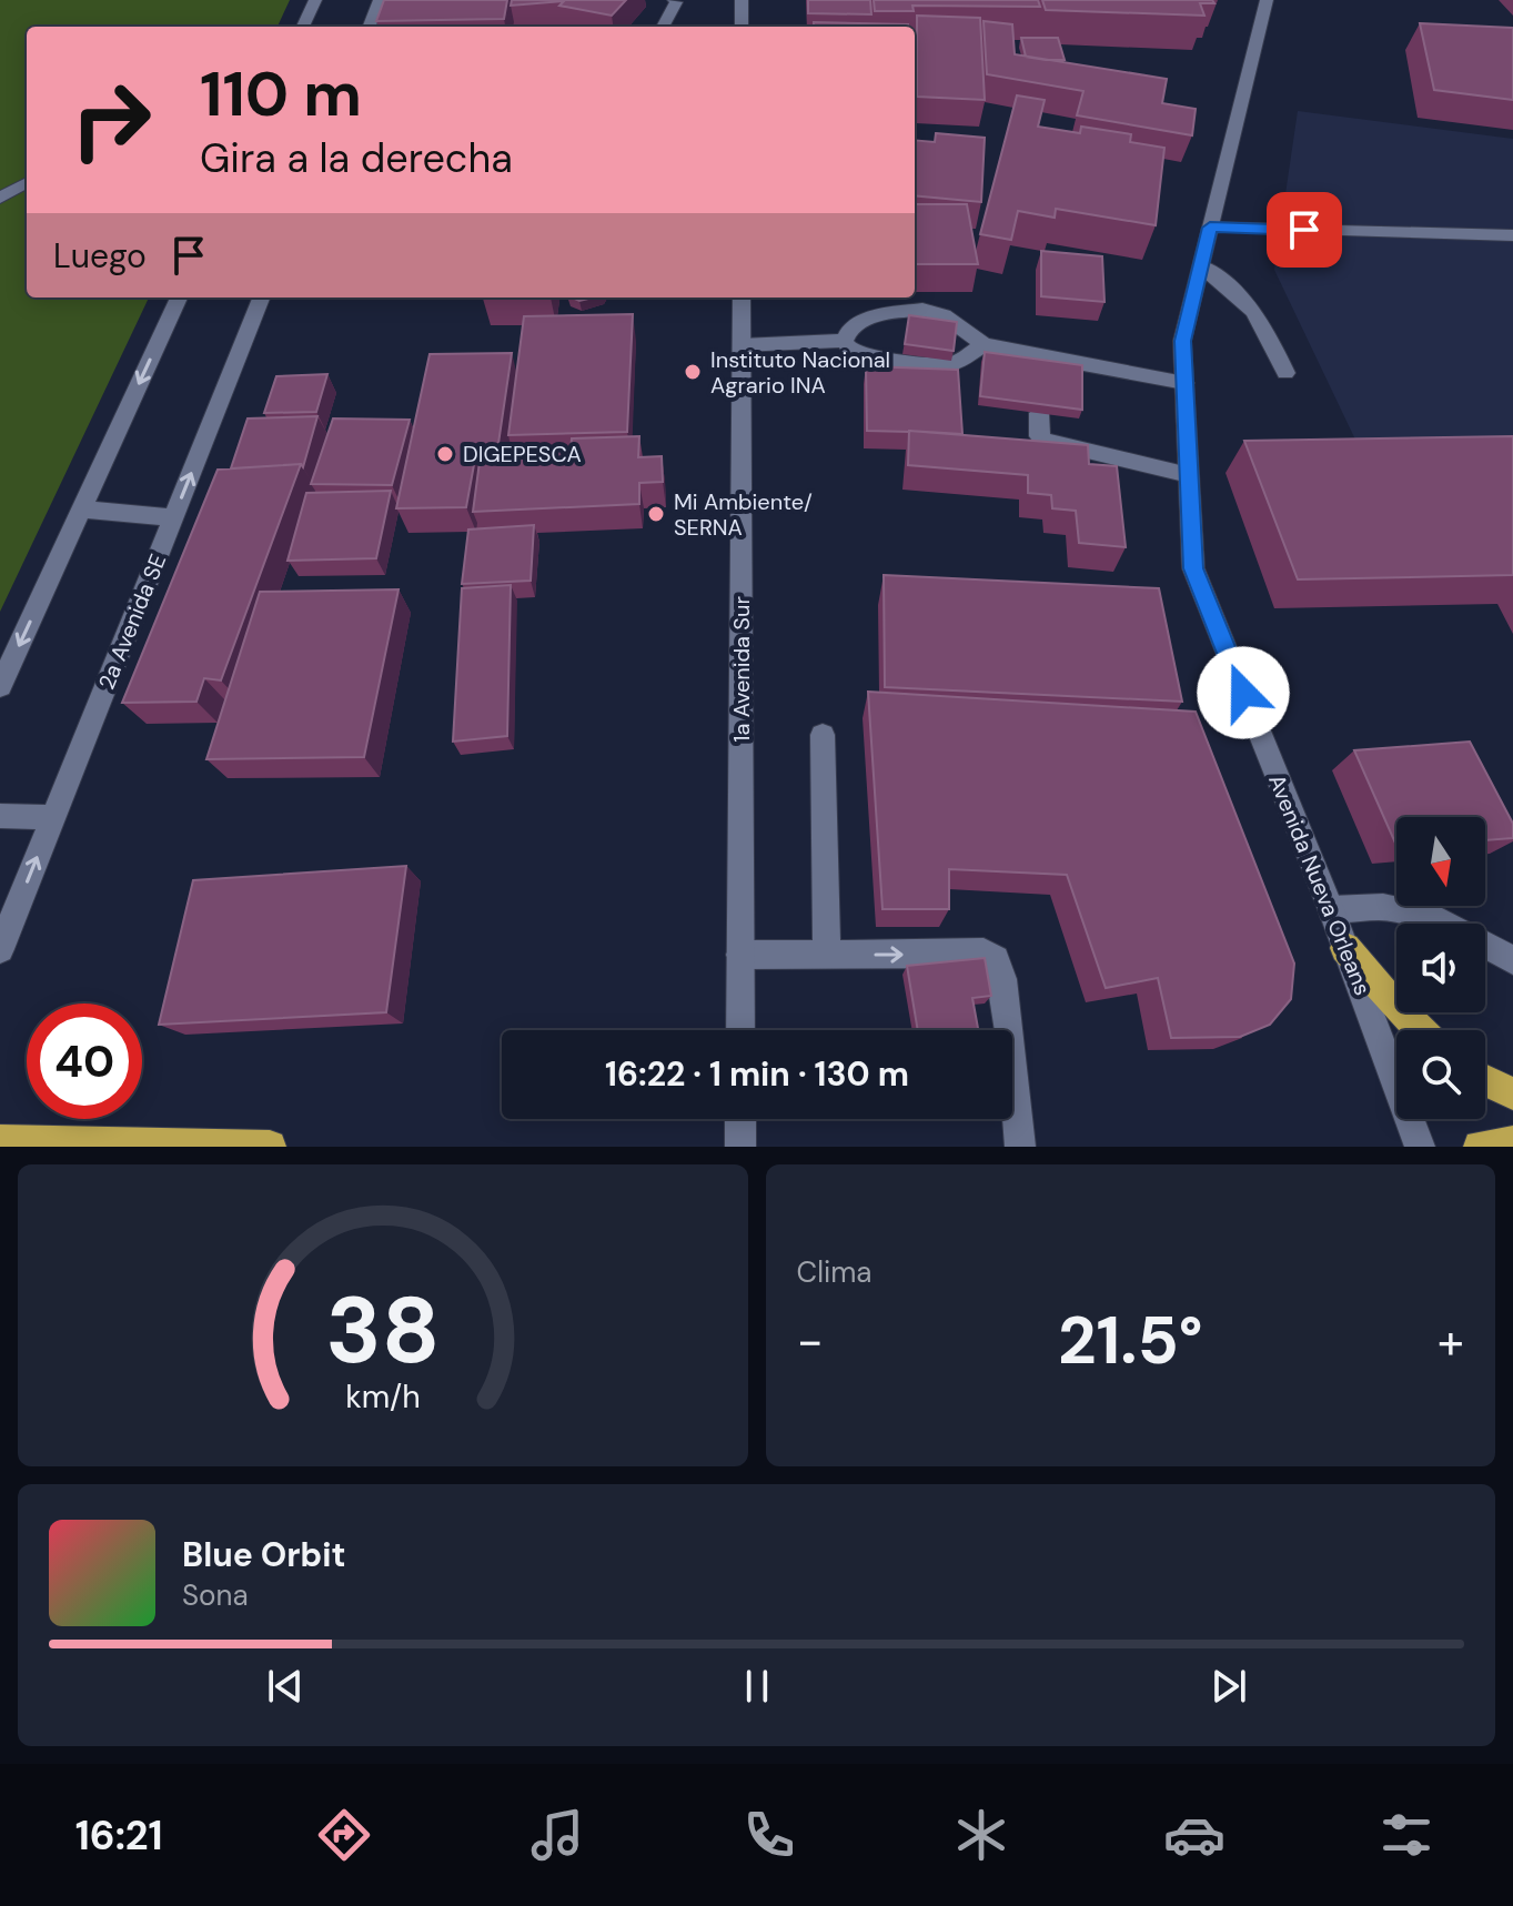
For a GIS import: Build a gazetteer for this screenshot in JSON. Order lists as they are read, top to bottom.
{
  "streets": {
    "street": ["2a Avenida SE", "1a Avenida Sur", "Avenida Nueva Orleans"]
  },
  "places": ["Instituto Nacional Agrario INA", "DIGEPESCA", "Mi Ambiente/ SERNA"],
  "north": "bottom",
  "page": {
    "turn": ["110 m", "Gira a la derecha"],
    "then": "Luego",
    "limit": "40",
    "trip": "16:22 · 1 min · 130 m",
    "tile": "Clima",
    "heat": ["−", "21.5°", "+"],
    "song": ["Blue Orbit", "Sona"],
    "tabs": "16:21",
    "gauge": ["38", "km/h"]
  }
}
